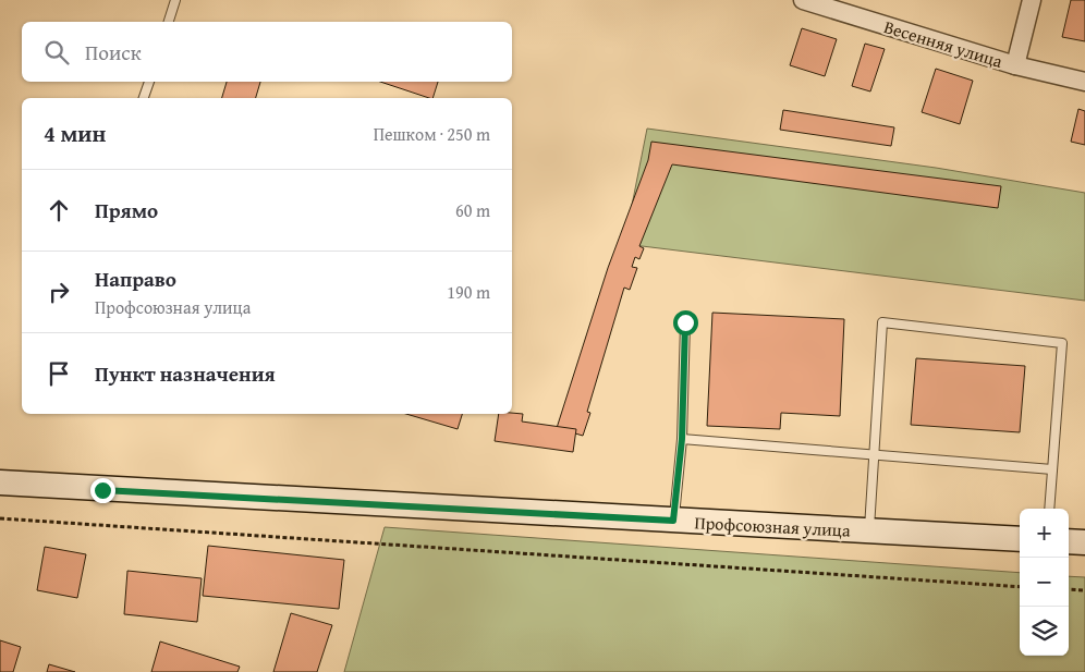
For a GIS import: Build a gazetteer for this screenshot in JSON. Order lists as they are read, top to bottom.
{
  "streets": {
    "main road": ["Профсоюзная улица"],
    "street": ["Весенняя улица"]
  },
  "page": {
    "search": "Поиск",
    "heading": ["4 мин", "Пешком · 250 m"],
    "list": [
      ["Прямо", "60 m"],
      ["Направо", "Профсоюзная улица", "190 m"],
      "Пункт назначения"
    ],
    "map_buttons": ["+", "−"]
  }
}
